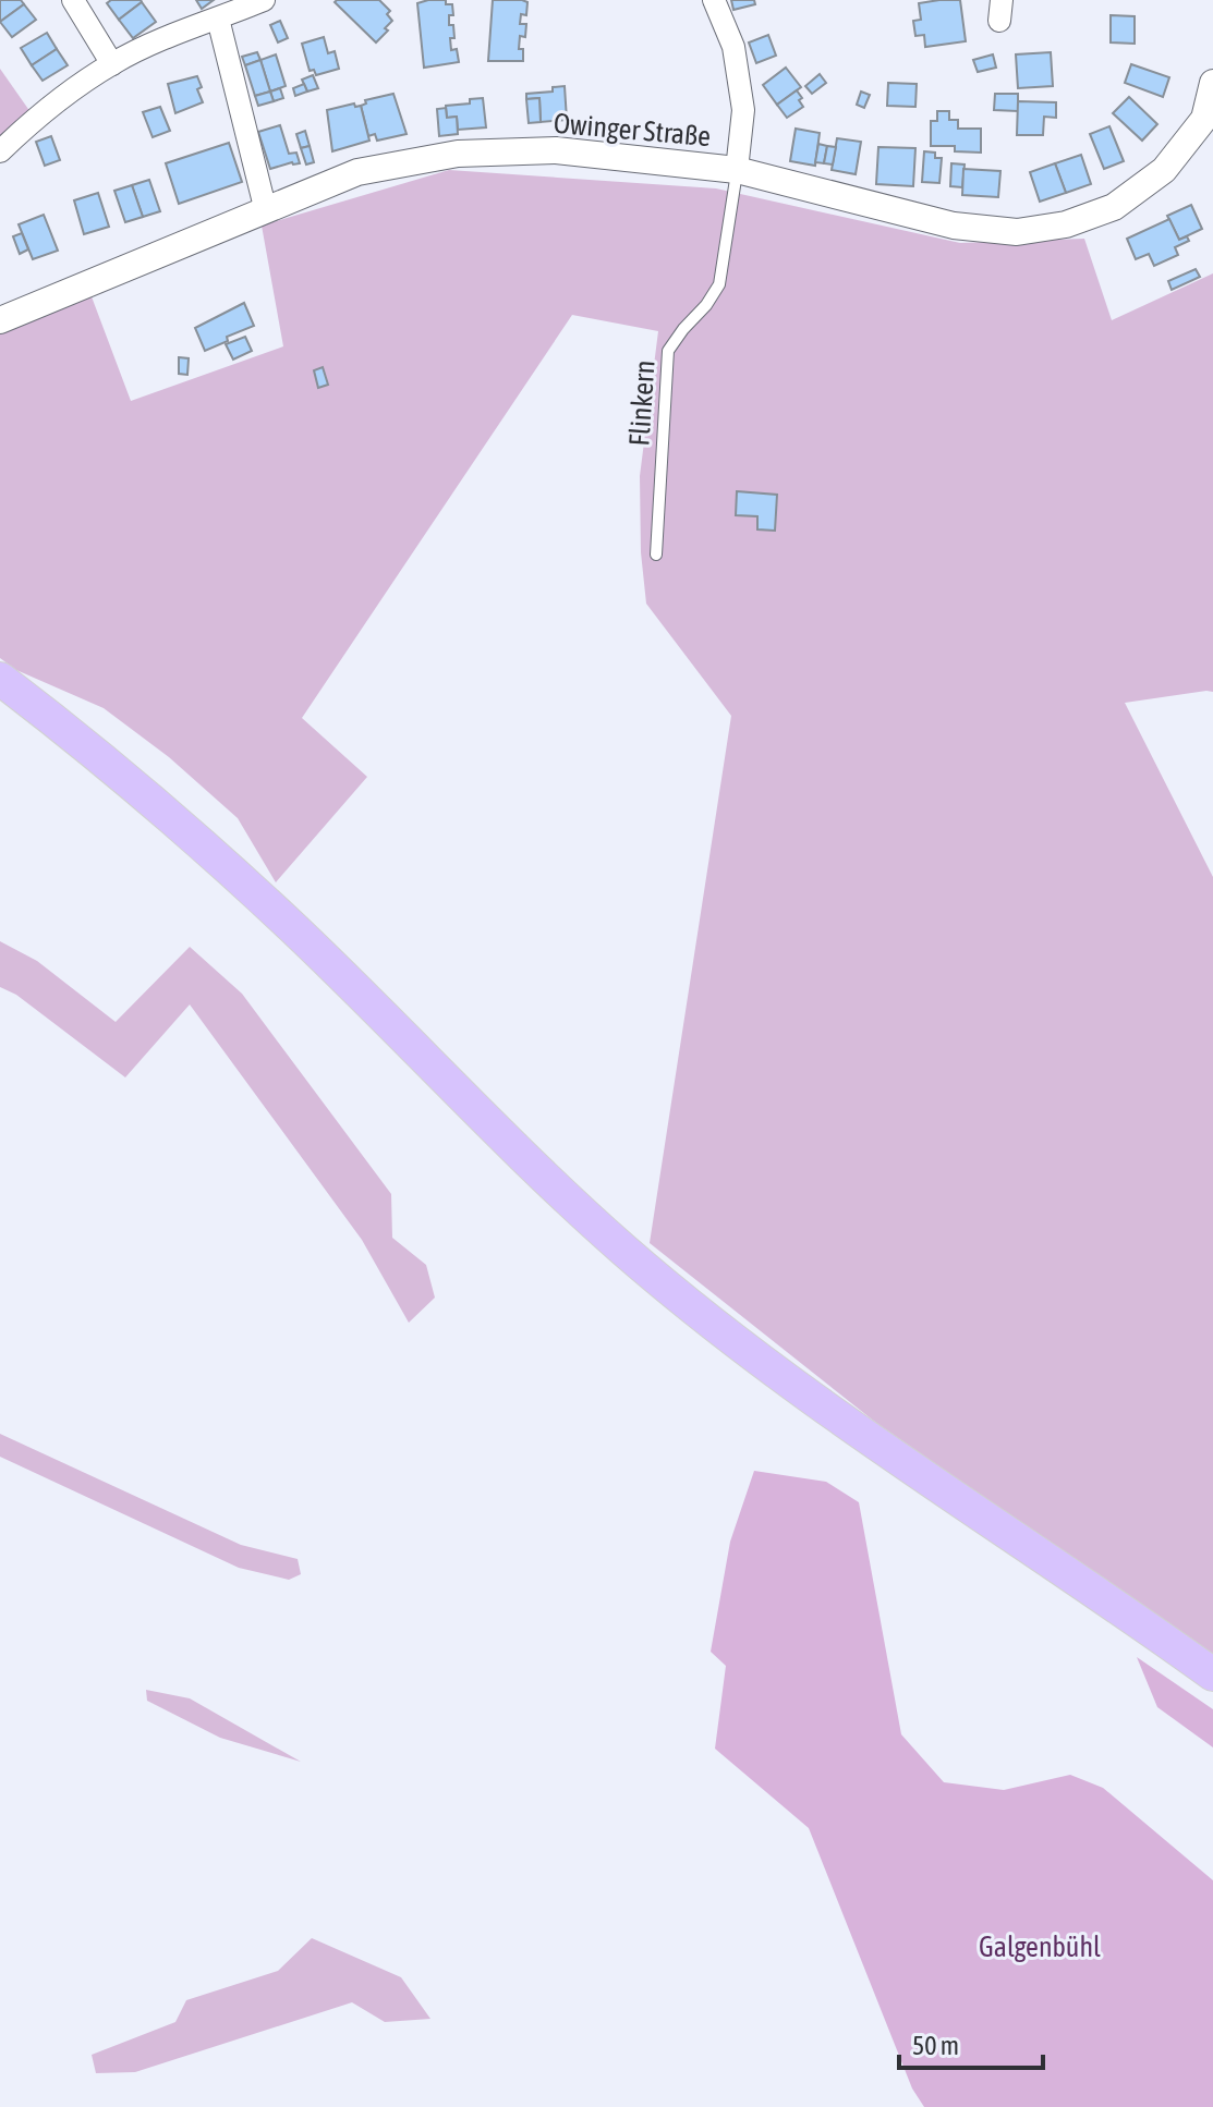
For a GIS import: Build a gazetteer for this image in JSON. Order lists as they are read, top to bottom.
{
  "streets": {
    "street": ["Owinger Straße"],
    "lane": ["Flinkern"]
  },
  "crossings": [
    ["Owinger Straße", "Flinkern"]
  ],
  "parks": ["Galgenbühl"],
  "scale_bar": "50 m"
}
